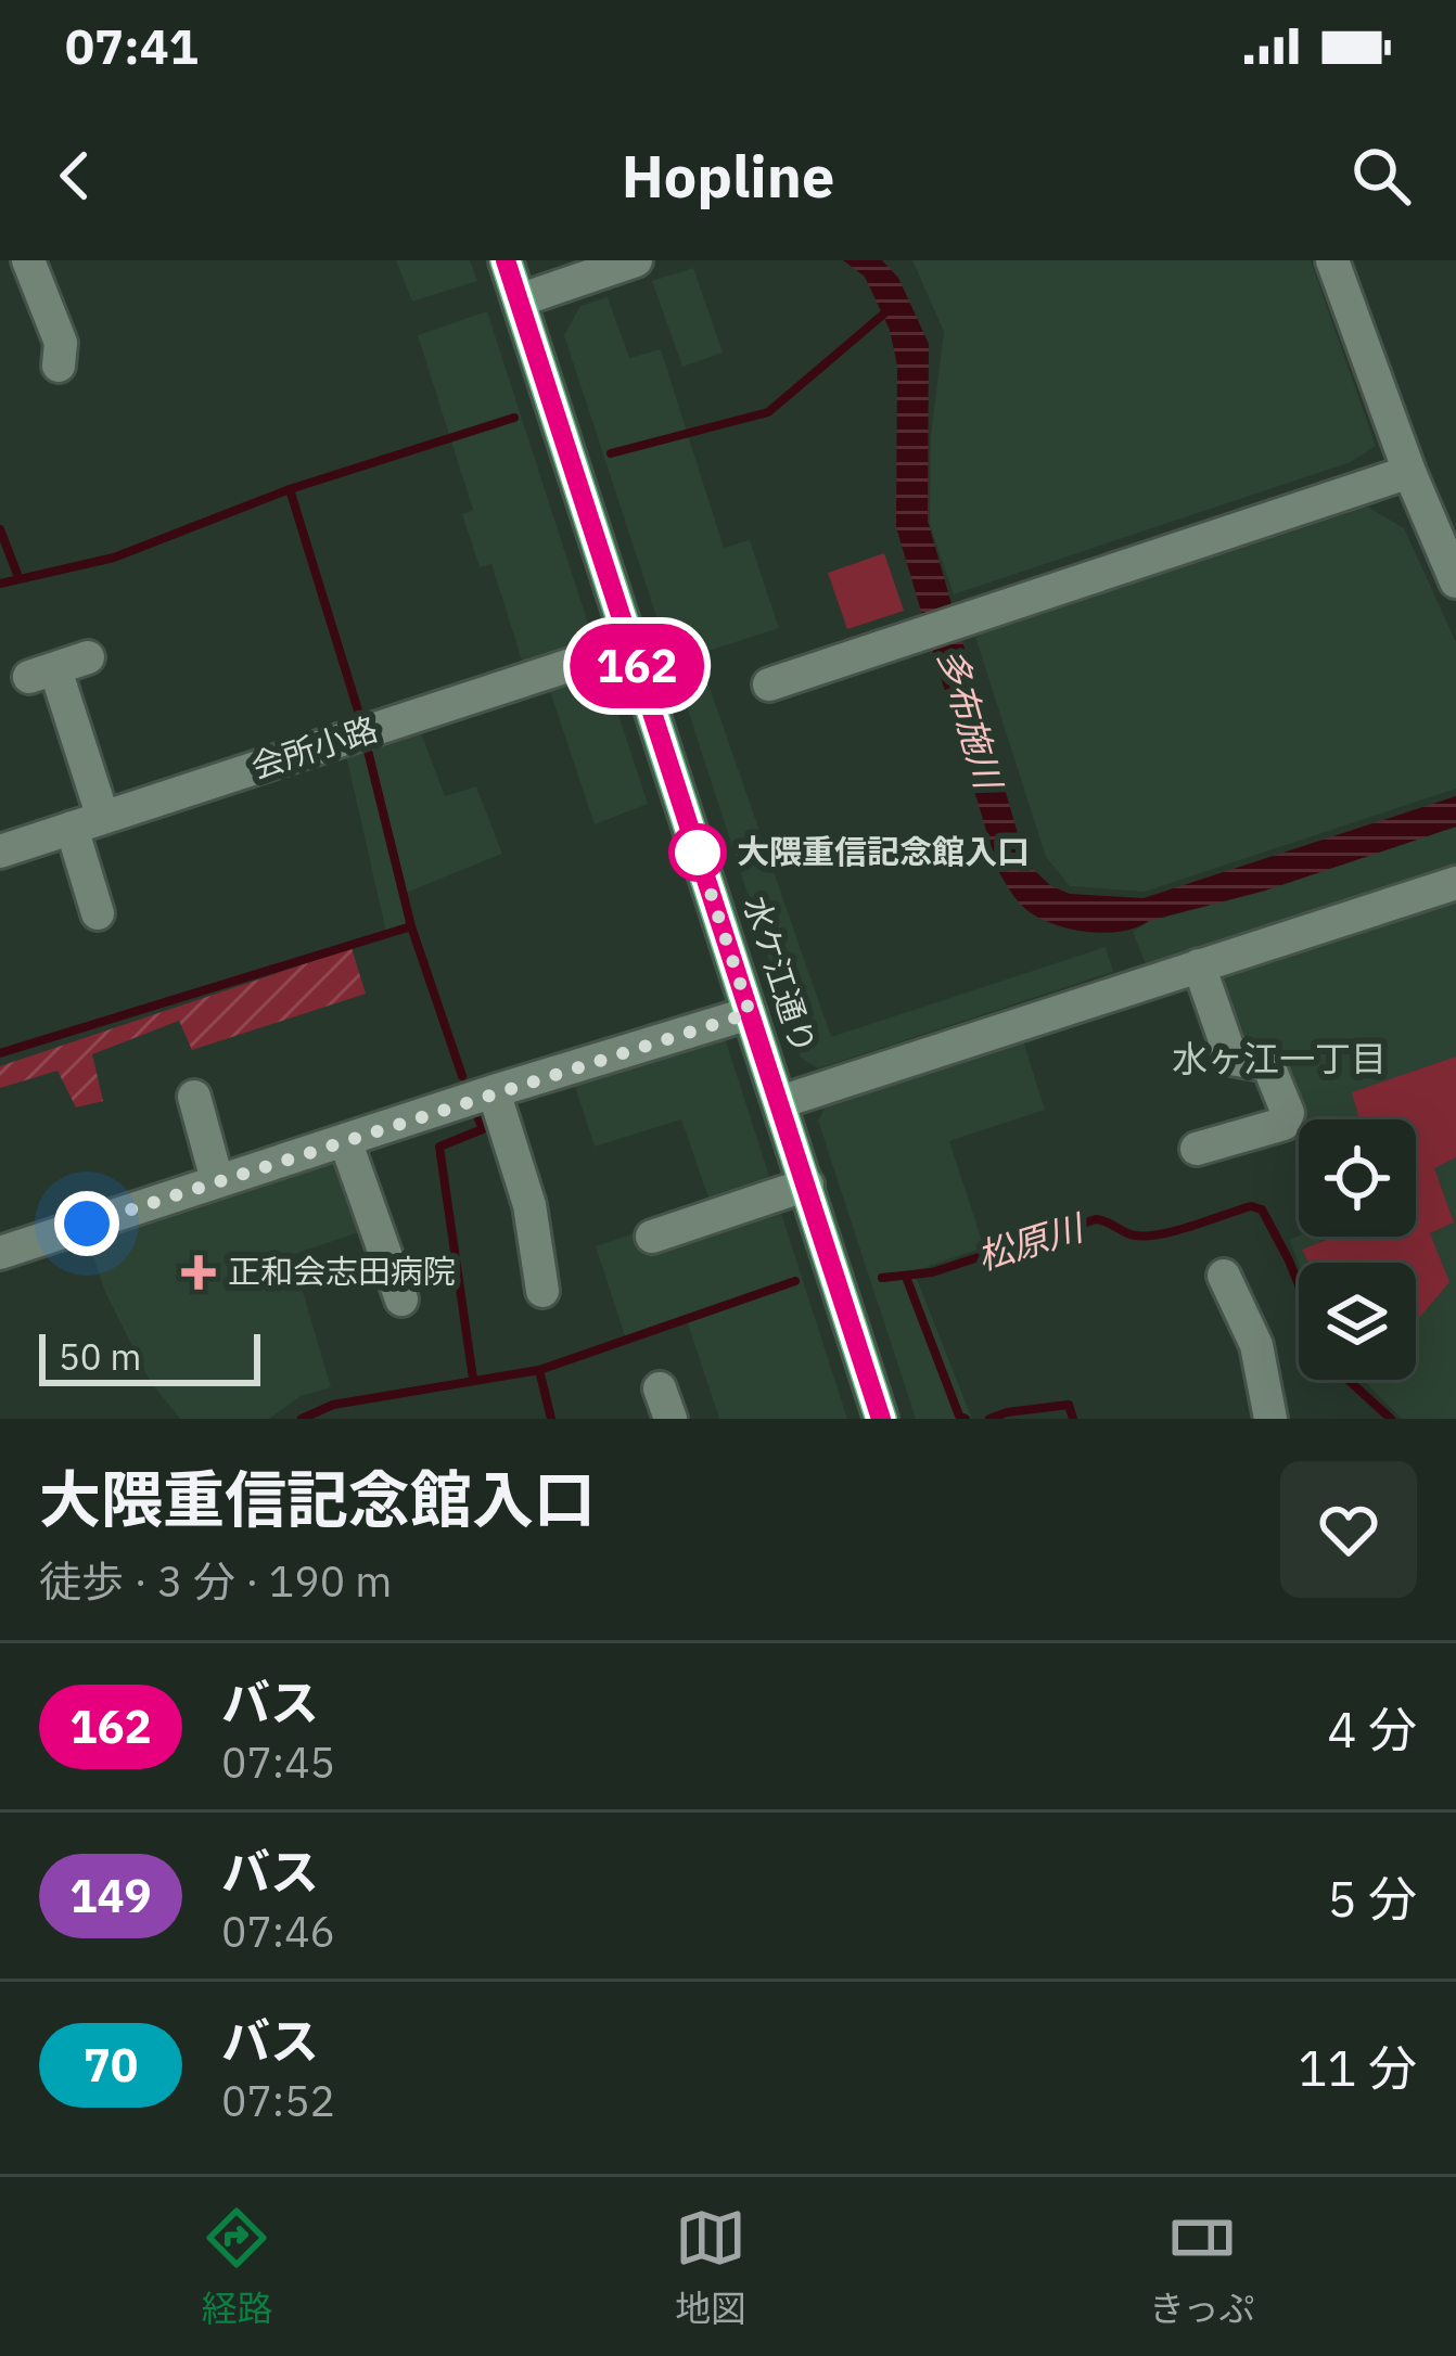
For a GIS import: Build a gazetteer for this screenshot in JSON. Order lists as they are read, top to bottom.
{
  "streets": {
    "main road": ["水ケ江通り"],
    "street": ["会所小路"]
  },
  "crossings": [
    ["会所小路", "水ケ江通り"]
  ],
  "districts": ["水ヶ江一丁目"],
  "water": ["多布施川", "松原川"],
  "places": {
    "other": ["大隈重信記念館入口"],
    "health": ["正和会志田病院"]
  },
  "lines": ["bus line 162"],
  "scale_bar": "50 m",
  "page": {
    "status": "07:41",
    "header": "Hopline",
    "on_map": "162",
    "scale": "50 m",
    "heading": ["大隈重信記念館入口", "徒歩 · 3 分 · 190 m"],
    "list": [
      {
        "mark": "162",
        "name": "バス",
        "note": "07:45",
        "value": "4 分"
      },
      {
        "mark": "149",
        "name": "バス",
        "note": "07:46",
        "value": "5 分"
      },
      {
        "mark": "70",
        "name": "バス",
        "note": "07:52",
        "value": "11 分"
      }
    ],
    "tabs": ["経路", "地図", "きっぷ"]
  }
}
